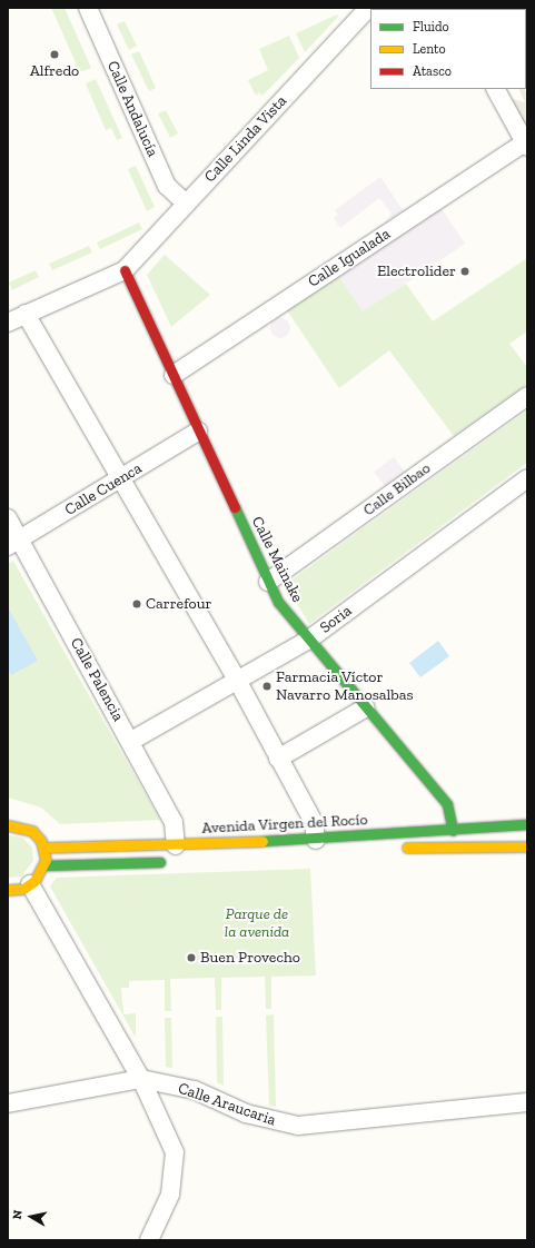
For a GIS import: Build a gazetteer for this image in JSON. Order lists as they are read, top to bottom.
{
  "streets": {
    "street": [
      "Calle Andalucía",
      "Calle Linda Vista",
      "Calle Igualada",
      "Calle Cuenca",
      "Calle Bilbao",
      "Calle Mainake",
      "Soria",
      "Calle Palencia",
      "Avenida Virgen del Rocío",
      "Calle Araucaria"
    ]
  },
  "crossings": [
    ["Calle Andalucía", "Calle Linda Vista"],
    ["Calle Linda Vista", "Calle Mainake"],
    ["Calle Igualada", "Calle Mainake"],
    ["Calle Cuenca", "Calle Mainake"],
    ["Calle Cuenca", "Calle Palencia"],
    ["Calle Bilbao", "Calle Mainake"],
    ["Calle Mainake", "Soria"],
    ["Calle Mainake", "Avenida Virgen del Rocío"],
    ["Soria", "Calle Palencia"],
    ["Calle Palencia", "Avenida Virgen del Rocío"]
  ],
  "parks": ["Parque de la avenida"],
  "places": [
    "Alfredo",
    "Electrolider",
    "Carrefour",
    "Farmacia Víctor Navarro Manosalbas",
    "Buen Provecho"
  ],
  "legend": ["Fluido", "Lento", "Atasco"],
  "north": "left"
}
